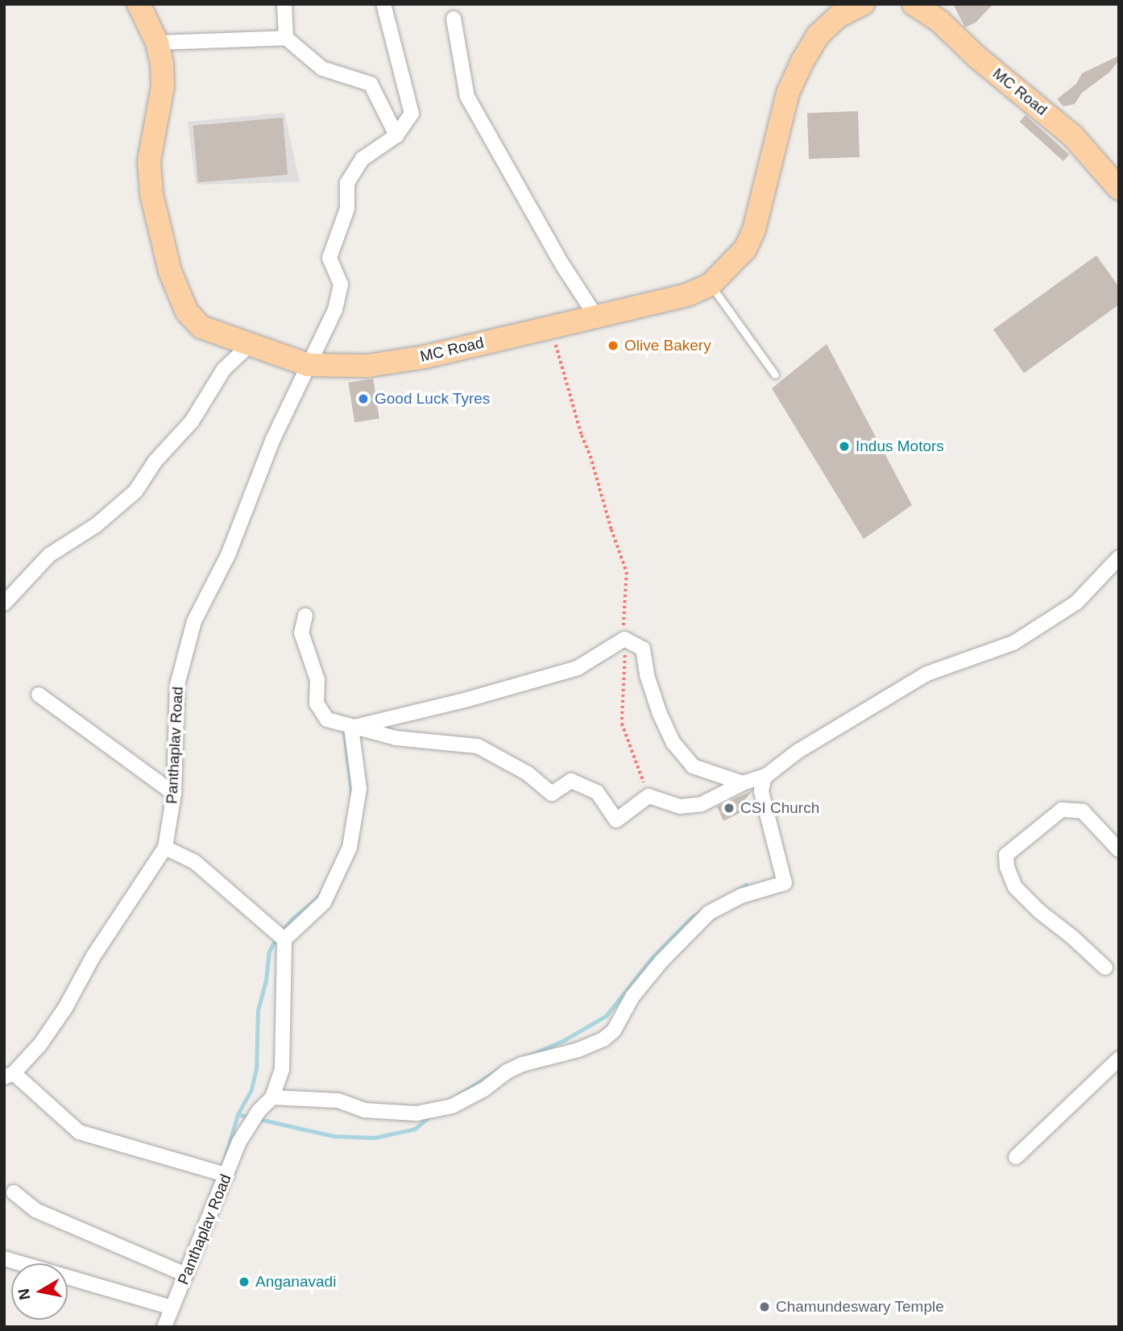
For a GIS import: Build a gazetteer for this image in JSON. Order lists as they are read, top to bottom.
{
  "streets": {
    "main road": ["MC Road"],
    "street": ["Panthaplav Road"]
  },
  "crossings": [
    ["MC Road", "Panthaplav Road"]
  ],
  "places": [
    "Olive Bakery",
    "Good Luck Tyres",
    "Indus Motors",
    "CSI Church",
    "Anganavadi",
    "Chamundeswary Temple"
  ],
  "north": "left"
}
